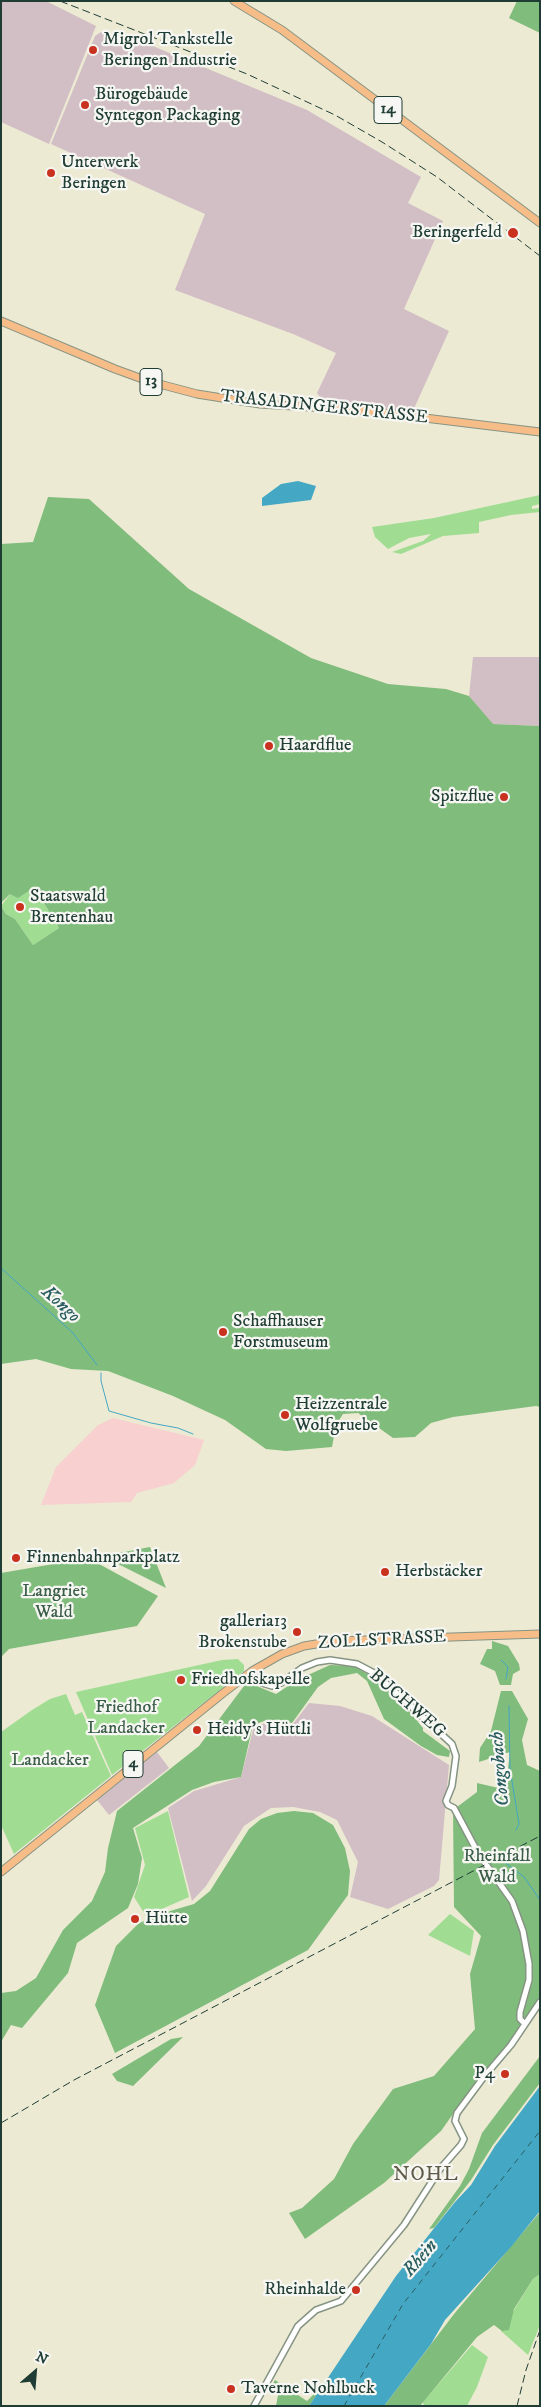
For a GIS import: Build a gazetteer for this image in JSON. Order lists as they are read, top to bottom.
{
  "streets": {
    "main road": [
      "14",
      "13",
      "TRASADINGERSTRASSE",
      "ZOLLSTRASSE",
      "4"
    ],
    "street": ["BUCHWEG"]
  },
  "crossings": [
    ["ZOLLSTRASSE", "BUCHWEG"]
  ],
  "districts": ["NOHL"],
  "water": ["Kongo", "Congobach", "Rhein"],
  "parks": [
    "Langriet Wald",
    "Friedhof Landacker",
    "Landacker",
    "Rheinfall Wald"
  ],
  "places": [
    "Migrol Tankstelle Beringen Industrie",
    "Bürogebäude Syntegon Packaging",
    "Unterwerk Beringen",
    "Beringerfeld",
    "Haardflue",
    "Spitzflue",
    "Staatswald Brentenhau",
    "Schaffhauser Forstmuseum",
    "Heizzentrale Wolfgruebe",
    "Finnenbahnparkplatz",
    "Herbstäcker",
    "galleria13 Brokenstube",
    "Friedhofskapelle",
    "Heidy's Hüttli",
    "Hütte",
    "P4",
    "Rheinhalde",
    "Taverne Nohlbuck"
  ],
  "north": "top right"
}
